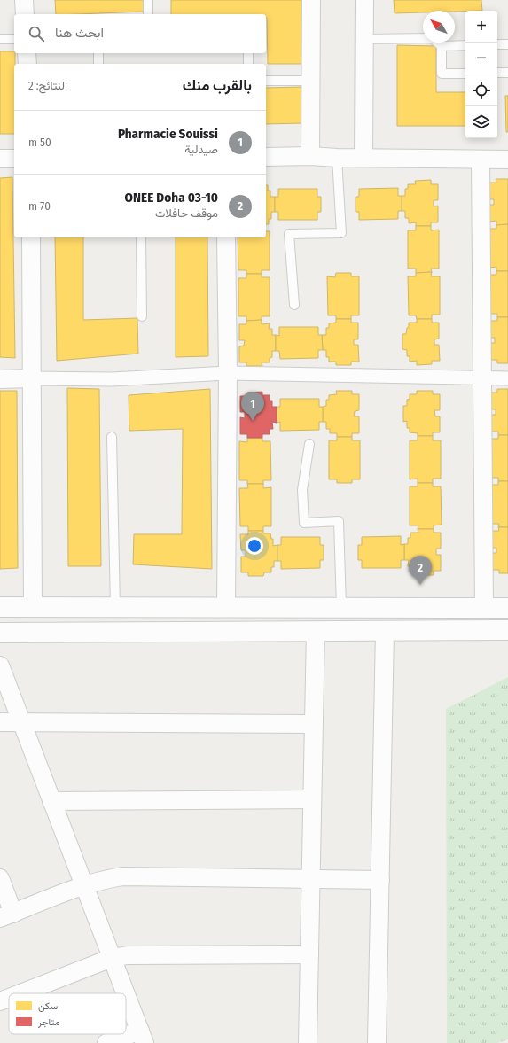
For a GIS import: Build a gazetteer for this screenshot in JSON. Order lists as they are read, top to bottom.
{
  "legend": ["سكن", "متاجر"],
  "north": "top left",
  "page": {
    "map_buttons": ["+", "−"],
    "search": "ابحث هنا",
    "heading": ["بالقرب منك", "النتائج: 2"],
    "list": [
      {
        "mark": "1",
        "name": "Pharmacie Souissi",
        "note": "صيدلية",
        "value": "50 m"
      },
      {
        "mark": "2",
        "name": "03-10 ONEE Doha",
        "note": "موقف حافلات",
        "value": "70 m"
      }
    ],
    "pins": ["1", "2"]
  }
}
